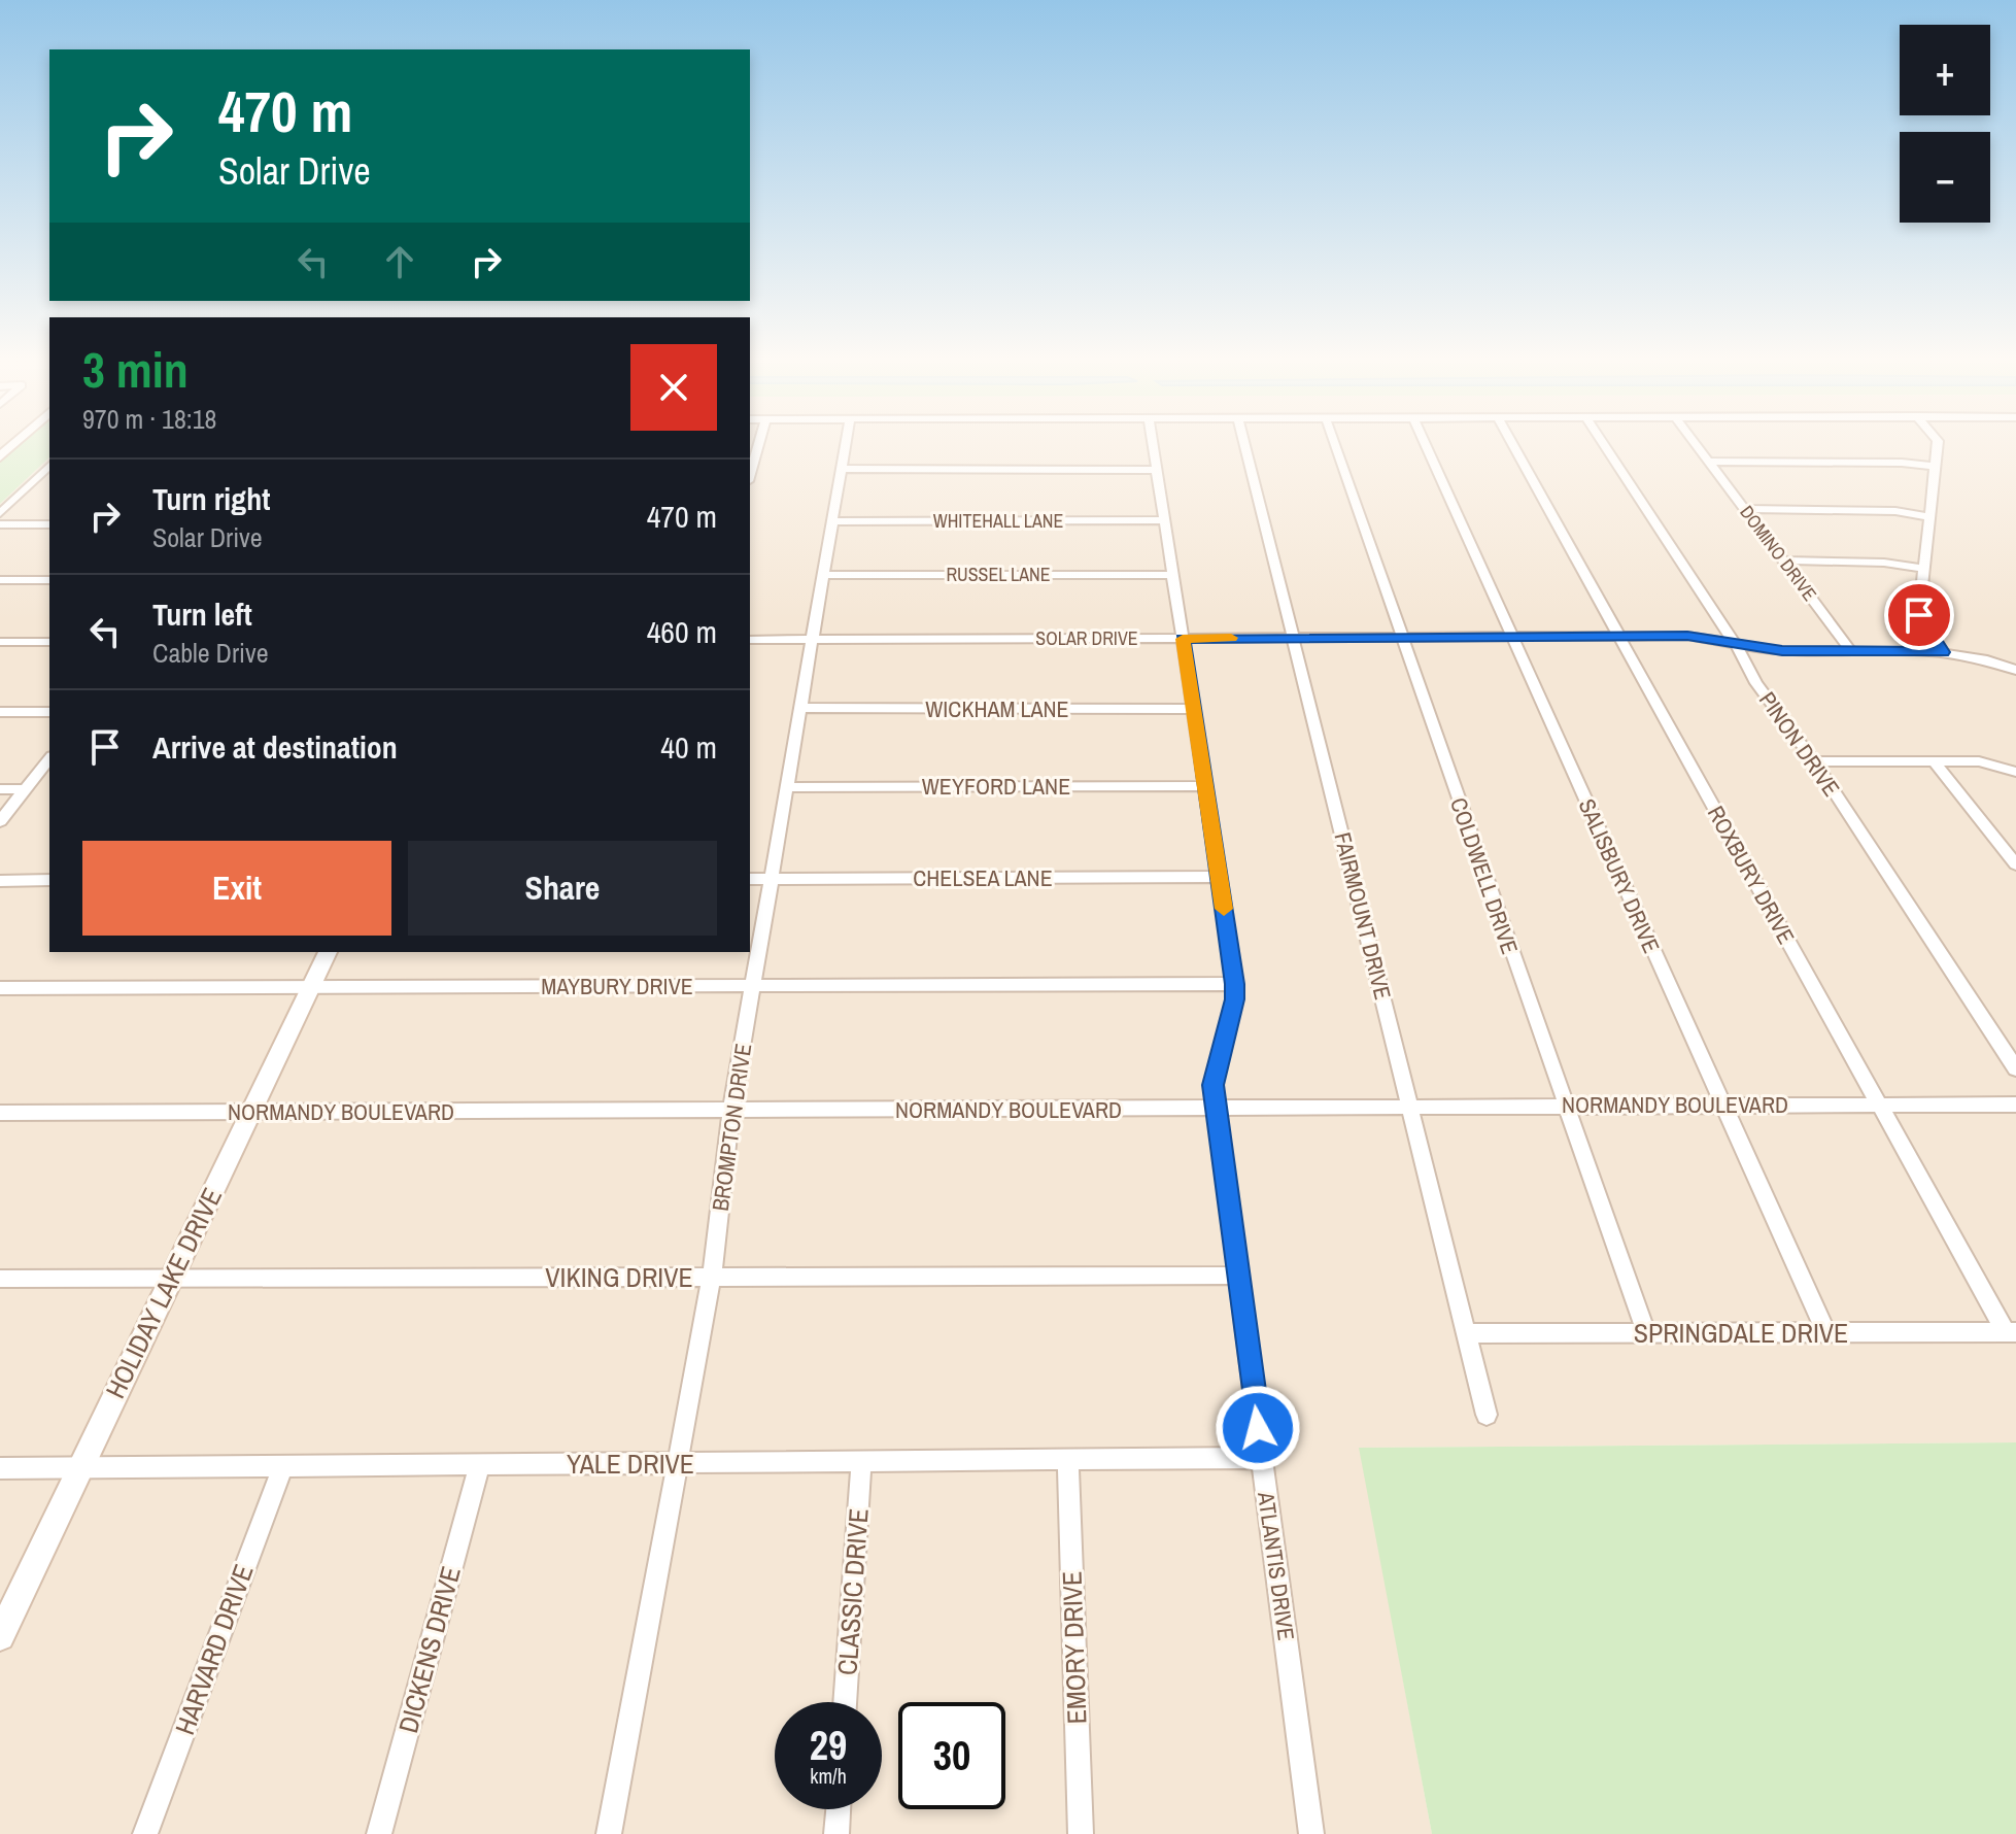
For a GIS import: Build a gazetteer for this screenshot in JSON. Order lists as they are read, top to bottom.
{
  "streets": {
    "street": [
      "WHITEHALL LANE",
      "DOMINO DRIVE",
      "RUSSEL LANE",
      "SOLAR DRIVE",
      "WICKHAM LANE",
      "PINON DRIVE",
      "WEYFORD LANE",
      "ROXBURY DRIVE",
      "COLDWELL DRIVE",
      "SALISBURY DRIVE",
      "CHELSEA LANE",
      "FAIRMOUNT DRIVE",
      "MAYBURY DRIVE",
      "NORMANDY BOULEVARD",
      "BROMPTON DRIVE",
      "VIKING DRIVE",
      "HOLIDAY LAKE DRIVE",
      "SPRINGDALE DRIVE",
      "YALE DRIVE",
      "ATLANTIS DRIVE",
      "CLASSIC DRIVE",
      "EMORY DRIVE",
      "HARVARD DRIVE",
      "DICKENS DRIVE"
    ]
  },
  "crossings": [
    ["WHITEHALL LANE", "BROMPTON DRIVE"],
    ["WHITEHALL LANE", "ATLANTIS DRIVE"],
    ["DOMINO DRIVE", "SOLAR DRIVE"],
    ["RUSSEL LANE", "BROMPTON DRIVE"],
    ["RUSSEL LANE", "ATLANTIS DRIVE"],
    ["SOLAR DRIVE", "PINON DRIVE"],
    ["SOLAR DRIVE", "ROXBURY DRIVE"],
    ["SOLAR DRIVE", "COLDWELL DRIVE"],
    ["SOLAR DRIVE", "SALISBURY DRIVE"],
    ["SOLAR DRIVE", "FAIRMOUNT DRIVE"],
    ["SOLAR DRIVE", "BROMPTON DRIVE"],
    ["SOLAR DRIVE", "ATLANTIS DRIVE"],
    ["WICKHAM LANE", "BROMPTON DRIVE"],
    ["WICKHAM LANE", "ATLANTIS DRIVE"],
    ["WEYFORD LANE", "BROMPTON DRIVE"],
    ["WEYFORD LANE", "ATLANTIS DRIVE"],
    ["ROXBURY DRIVE", "NORMANDY BOULEVARD"],
    ["ROXBURY DRIVE", "SPRINGDALE DRIVE"],
    ["COLDWELL DRIVE", "NORMANDY BOULEVARD"],
    ["COLDWELL DRIVE", "SPRINGDALE DRIVE"],
    ["SALISBURY DRIVE", "NORMANDY BOULEVARD"],
    ["SALISBURY DRIVE", "SPRINGDALE DRIVE"],
    ["CHELSEA LANE", "BROMPTON DRIVE"],
    ["CHELSEA LANE", "ATLANTIS DRIVE"],
    ["FAIRMOUNT DRIVE", "NORMANDY BOULEVARD"],
    ["FAIRMOUNT DRIVE", "SPRINGDALE DRIVE"],
    ["MAYBURY DRIVE", "BROMPTON DRIVE"],
    ["MAYBURY DRIVE", "HOLIDAY LAKE DRIVE"],
    ["MAYBURY DRIVE", "ATLANTIS DRIVE"],
    ["NORMANDY BOULEVARD", "BROMPTON DRIVE"],
    ["NORMANDY BOULEVARD", "HOLIDAY LAKE DRIVE"],
    ["NORMANDY BOULEVARD", "ATLANTIS DRIVE"],
    ["BROMPTON DRIVE", "VIKING DRIVE"],
    ["BROMPTON DRIVE", "YALE DRIVE"],
    ["VIKING DRIVE", "HOLIDAY LAKE DRIVE"],
    ["VIKING DRIVE", "ATLANTIS DRIVE"],
    ["HOLIDAY LAKE DRIVE", "YALE DRIVE"],
    ["YALE DRIVE", "ATLANTIS DRIVE"],
    ["YALE DRIVE", "CLASSIC DRIVE"],
    ["YALE DRIVE", "EMORY DRIVE"],
    ["YALE DRIVE", "HARVARD DRIVE"],
    ["YALE DRIVE", "DICKENS DRIVE"]
  ],
  "page": {
    "map_buttons": ["+", "−"],
    "turn": ["470 m", "Solar Drive"],
    "heading": ["3 min", "970 m · 18:18"],
    "list": [
      {
        "name": "Turn right",
        "note": "Solar Drive",
        "value": "470 m"
      },
      {
        "name": "Turn left",
        "note": "Cable Drive",
        "value": "460 m"
      },
      {
        "name": "Arrive at destination",
        "value": "40 m"
      }
    ],
    "buttons": ["Exit", "Share"],
    "speed": "29 km/h",
    "limit": "30"
  }
}
